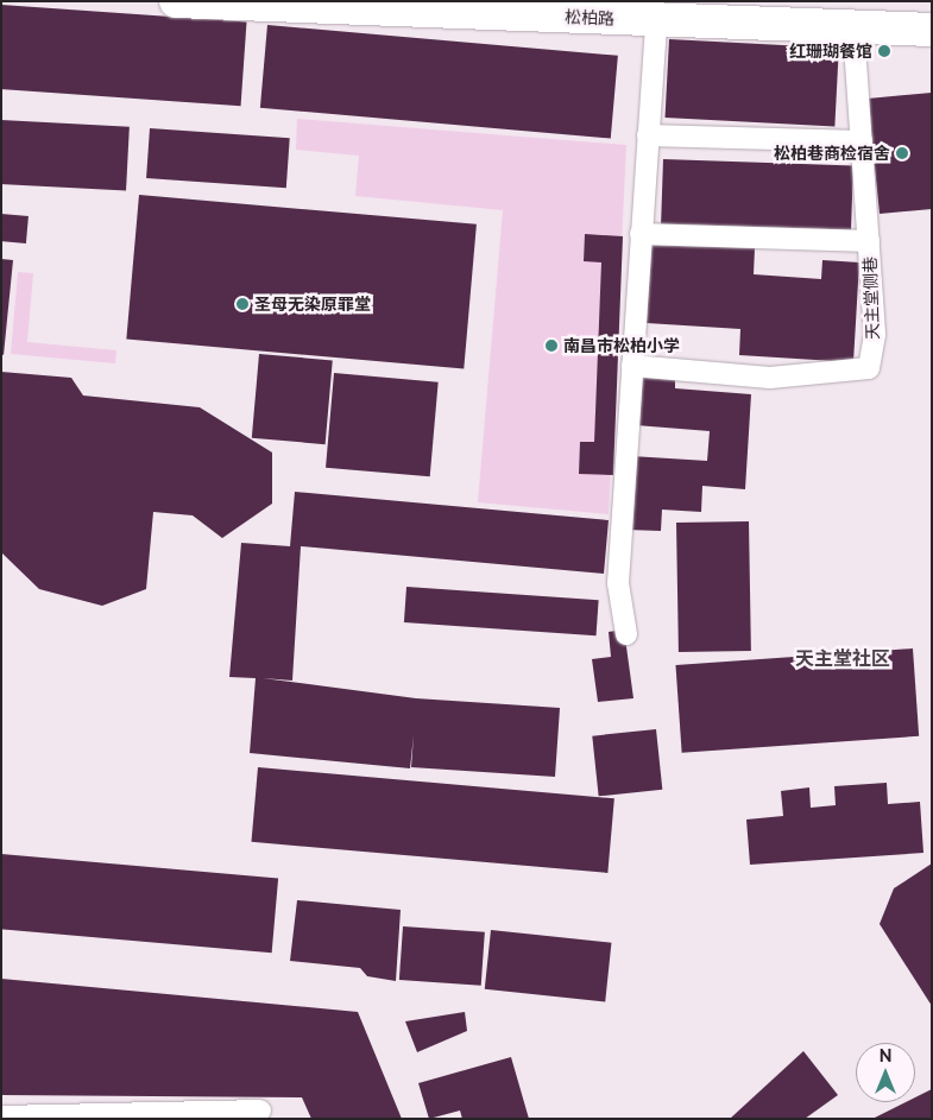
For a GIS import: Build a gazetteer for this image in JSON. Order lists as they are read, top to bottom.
{
  "streets": {
    "street": ["松柏路"],
    "lane": ["天主堂侧巷"]
  },
  "crossings": [
    ["松柏路", "天主堂侧巷"]
  ],
  "districts": ["天主堂社区"],
  "places": [
    "红珊瑚餐馆",
    "松柏巷商检宿舍",
    "圣母无染原罪堂",
    "南昌市松柏小学"
  ],
  "north": "top"
}
